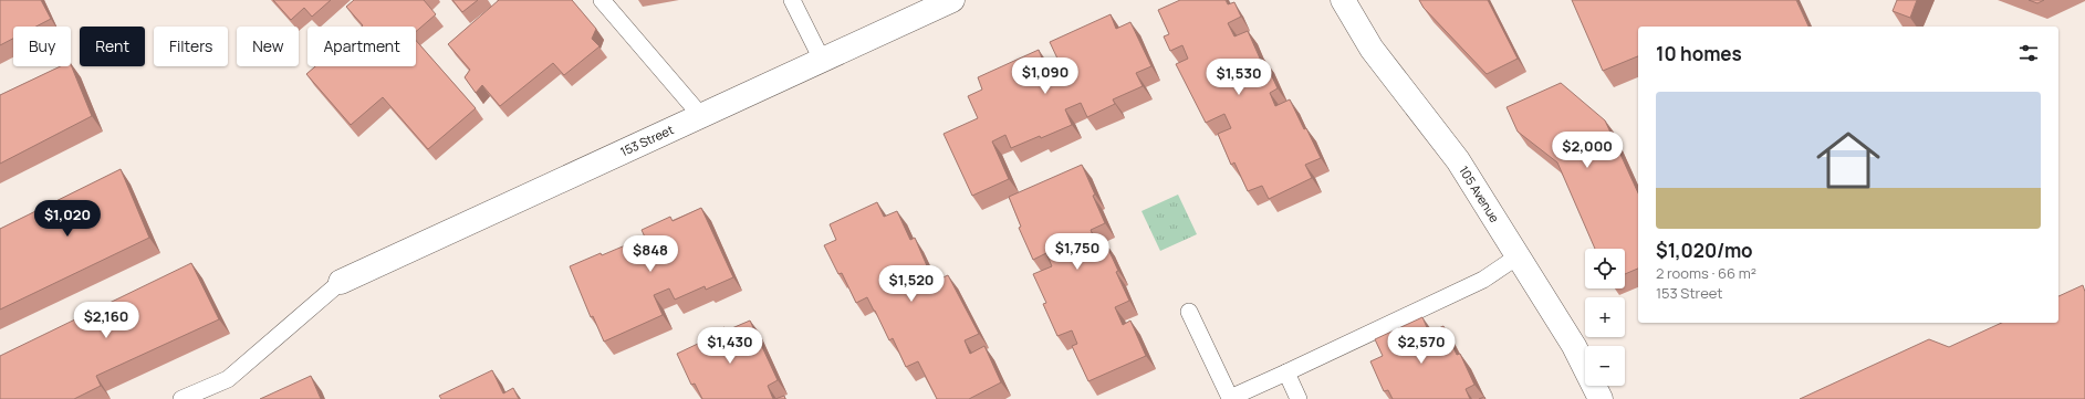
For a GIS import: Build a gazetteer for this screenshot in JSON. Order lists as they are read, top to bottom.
{
  "streets": {
    "street": ["153 Street", "105 Avenue"]
  },
  "page": {
    "chip": [
      "Buy",
      "Rent",
      "Filters",
      "New",
      "Apartment"
    ],
    "heading": "10 homes",
    "price": [
      "$1,090",
      "$1,530",
      "$2,000",
      "$1,020",
      "$1,750",
      "$848",
      "$1,520",
      "$2,160",
      "$1,430",
      "$2,570"
    ],
    "list": [
      {
        "name": "$1,020/mo",
        "note": "2 rooms · 66 m² · 153 Street"
      }
    ],
    "map_buttons": ["+", "−"]
  }
}
